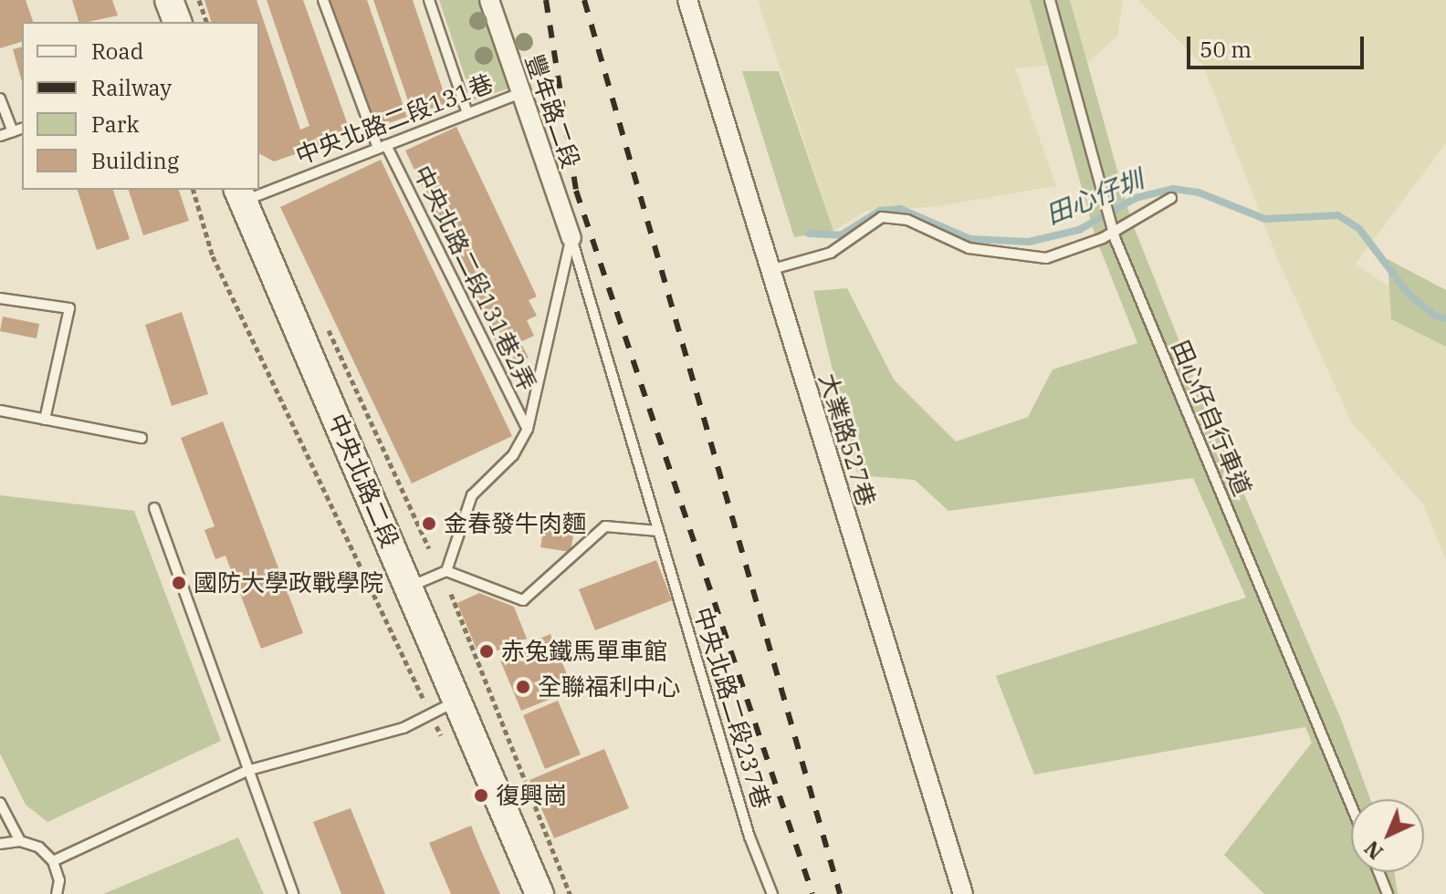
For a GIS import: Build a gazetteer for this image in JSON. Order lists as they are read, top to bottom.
{
  "streets": {
    "street": ["豐年路二段", "大業路527巷", "中央北路二段"],
    "lane": [
      "中央北路二段131巷",
      "中央北路二段131巷2弄",
      "田心仔自行車道",
      "中央北路二段237巷"
    ]
  },
  "crossings": [
    ["豐年路二段", "中央北路二段131巷"],
    ["豐年路二段", "中央北路二段237巷"],
    ["中央北路二段131巷", "中央北路二段131巷2弄"]
  ],
  "water": ["田心仔圳"],
  "places": [
    "金春發牛肉麵",
    "國防大學政戰學院",
    "赤兔鐵馬單車館",
    "全聯福利中心",
    "復興崗"
  ],
  "legend": [
    "Road",
    "Railway",
    "Park",
    "Building"
  ],
  "scale_bar": "50 m",
  "north": "bottom left"
}
